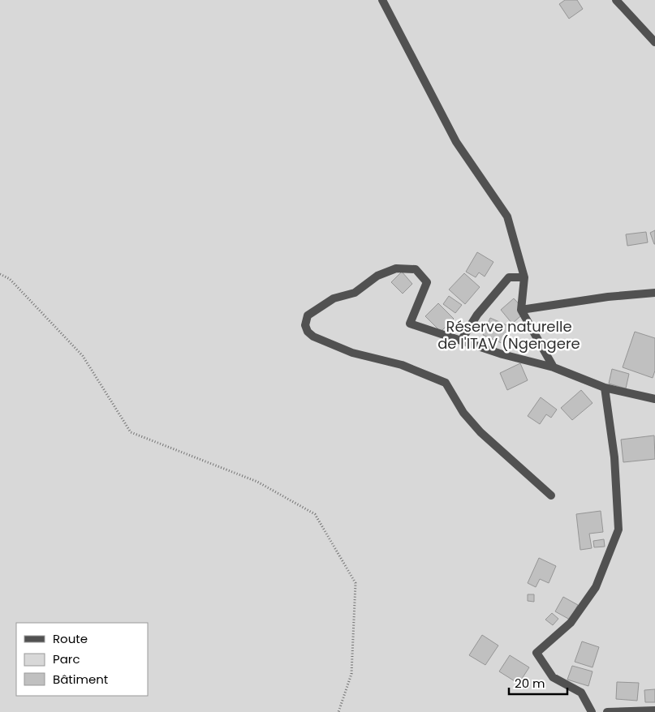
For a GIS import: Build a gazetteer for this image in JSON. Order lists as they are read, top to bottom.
{
  "parks": ["Réserve naturelle de l'ITAV (Ngengere"],
  "legend": ["Route", "Parc", "Bâtiment"],
  "scale_bar": "20 m"
}
